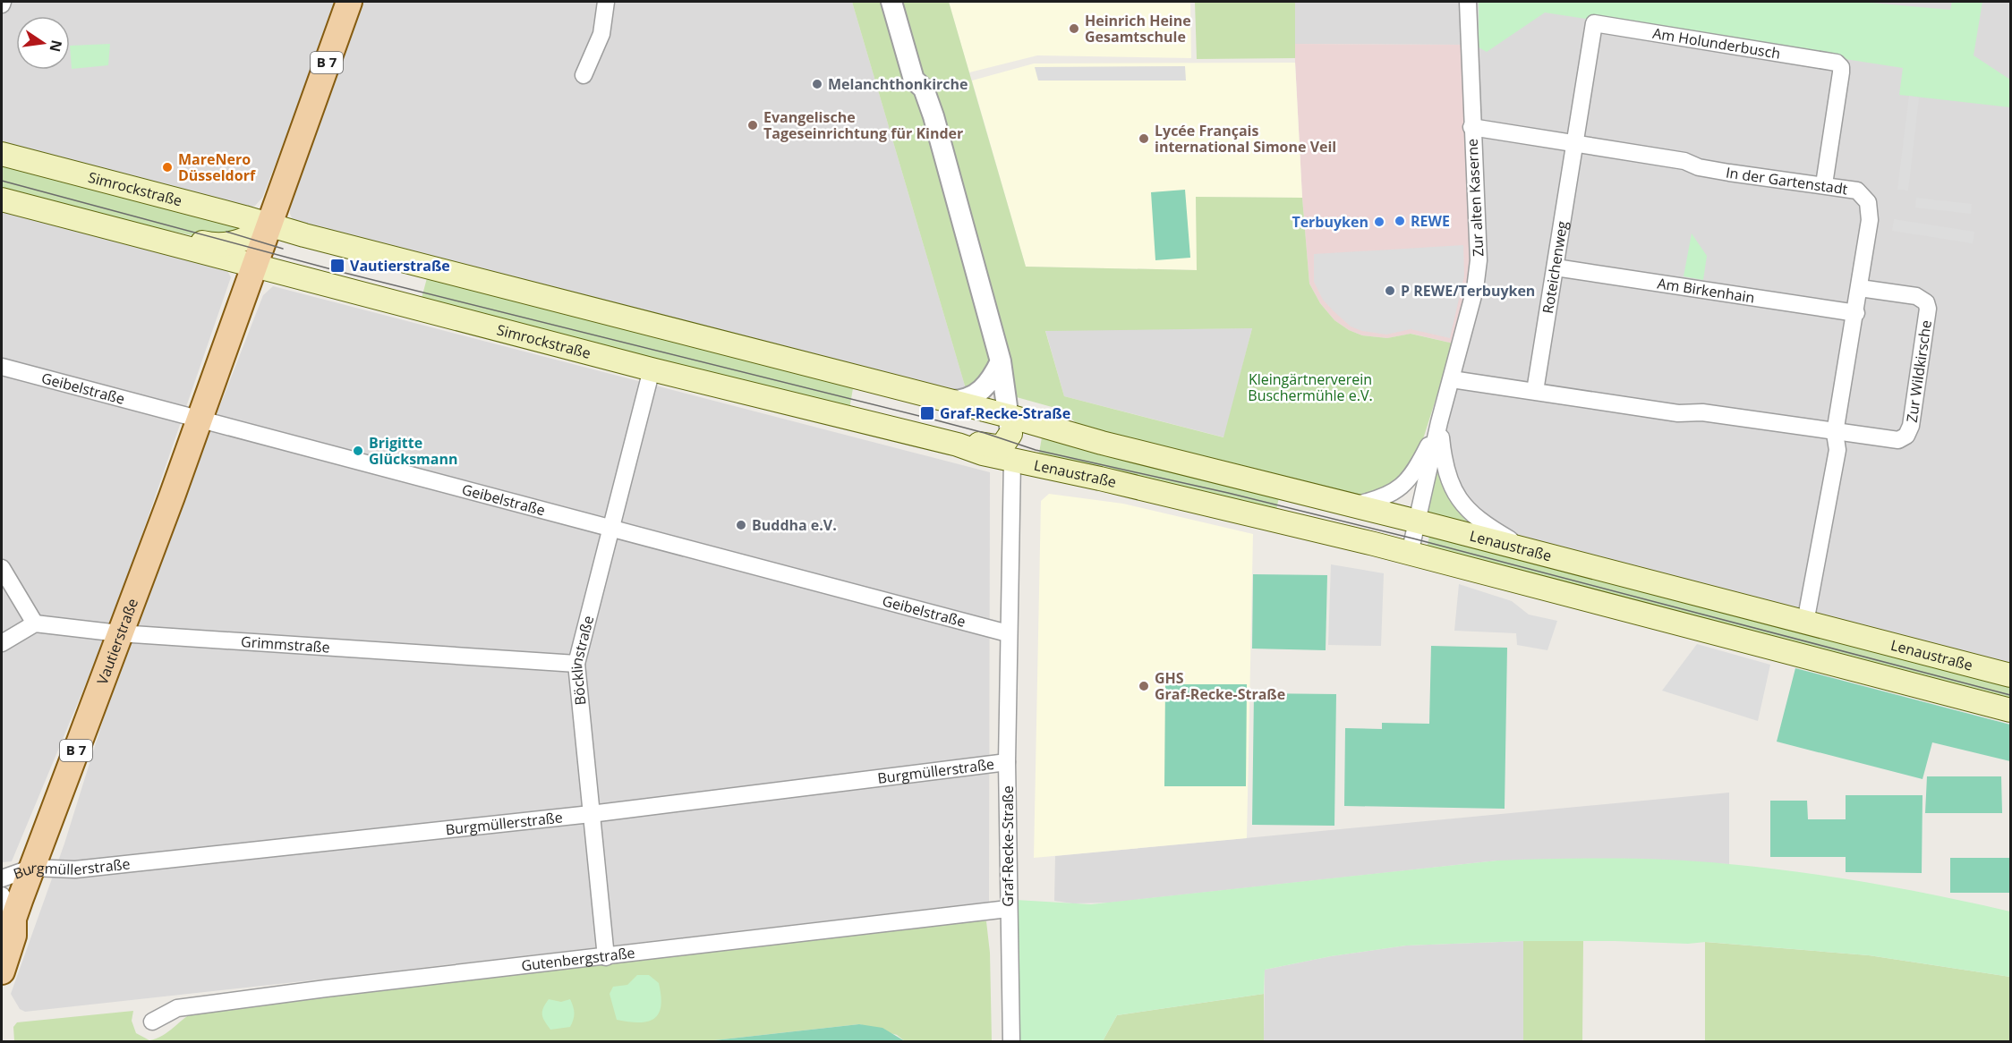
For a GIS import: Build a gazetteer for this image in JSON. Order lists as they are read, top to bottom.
{
  "streets": {
    "main road": [
      "B 7",
      "Simrockstraße",
      "Lenaustraße",
      "Vautierstraße"
    ],
    "street": [
      "Am Holunderbusch",
      "In der Gartenstadt",
      "Zur alten Kaserne",
      "Roteichenweg",
      "Am Birkenhain",
      "Zur Wildkirsche",
      "Geibelstraße",
      "Grimmstraße",
      "Böcklinstraße",
      "Burgmüllerstraße",
      "Graf-Recke-Straße",
      "Gutenbergstraße"
    ]
  },
  "crossings": [
    ["Am Holunderbusch", "In der Gartenstadt"],
    ["Am Holunderbusch", "Roteichenweg"],
    ["In der Gartenstadt", "Zur alten Kaserne"],
    ["In der Gartenstadt", "Roteichenweg"],
    ["In der Gartenstadt", "Am Birkenhain"],
    ["In der Gartenstadt", "Zur Wildkirsche"],
    ["In der Gartenstadt", "Lenaustraße"],
    ["Simrockstraße", "Lenaustraße"],
    ["Simrockstraße", "Vautierstraße"],
    ["Simrockstraße", "Böcklinstraße"],
    ["Simrockstraße", "Graf-Recke-Straße"],
    ["Zur alten Kaserne", "Lenaustraße"],
    ["Roteichenweg", "Am Birkenhain"],
    ["Geibelstraße", "Vautierstraße"],
    ["Geibelstraße", "Böcklinstraße"],
    ["Geibelstraße", "Graf-Recke-Straße"],
    ["Lenaustraße", "Graf-Recke-Straße"],
    ["Vautierstraße", "Grimmstraße"],
    ["Vautierstraße", "Burgmüllerstraße"],
    ["Grimmstraße", "Böcklinstraße"],
    ["Böcklinstraße", "Burgmüllerstraße"],
    ["Böcklinstraße", "Gutenbergstraße"],
    ["Burgmüllerstraße", "Graf-Recke-Straße"],
    ["Graf-Recke-Straße", "Gutenbergstraße"]
  ],
  "parks": ["Kleingärtnerverein Buschermühle e.V."],
  "places": {
    "other": [
      "Heinrich Heine Gesamtschule",
      "Melanchthonkirche",
      "Evangelische Tageseinrichtung für Kinder",
      "Lycée Français international Simone Veil",
      "MareNero Düsseldorf",
      "REWE",
      "Terbuyken",
      "P REWE/Terbuyken",
      "Brigitte Glücksmann",
      "Buddha e.V.",
      "GHS Graf-Recke-Straße"
    ],
    "transit": ["Vautierstraße", "Graf-Recke-Straße"]
  },
  "north": "right"
}
